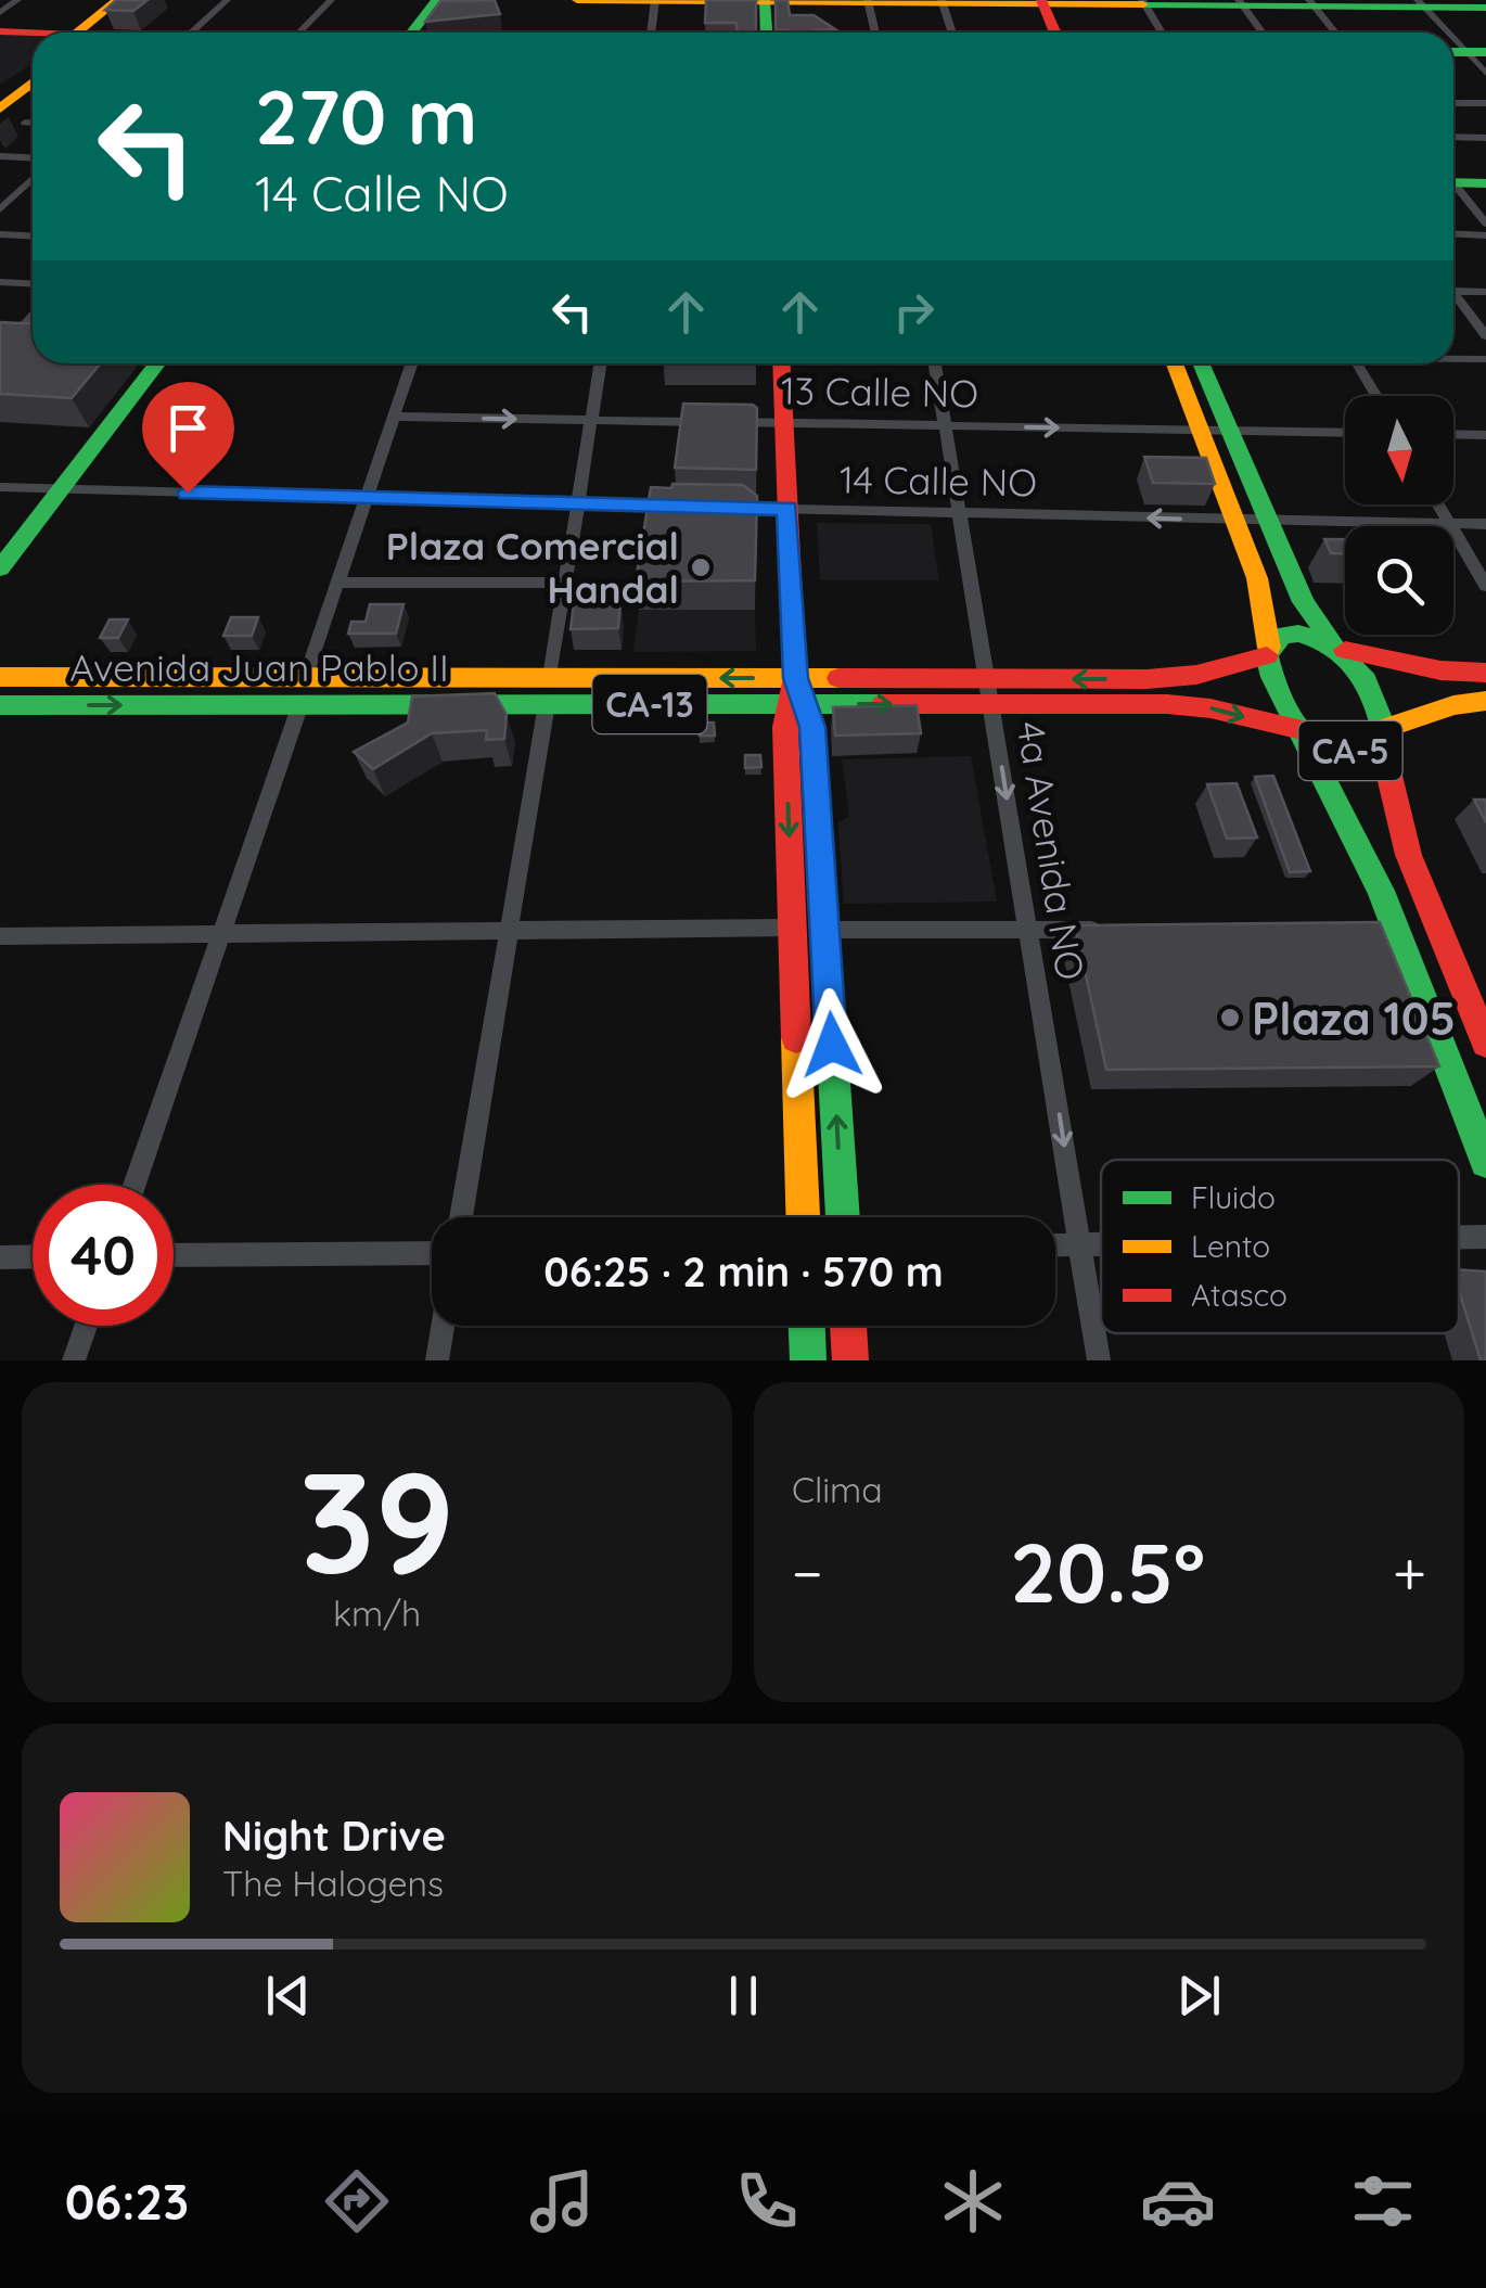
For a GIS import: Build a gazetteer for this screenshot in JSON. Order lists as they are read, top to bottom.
{
  "streets": {
    "main road": ["Avenida Juan Pablo II", "CA-13", "CA-5"],
    "street": ["13 Calle NO", "14 Calle NO", "4a Avenida NO"]
  },
  "crossings": [
    ["13 Calle NO", "4a Avenida NO"],
    ["14 Calle NO", "4a Avenida NO"],
    ["Avenida Juan Pablo II", "CA-5"],
    ["Avenida Juan Pablo II", "4a Avenida NO"]
  ],
  "one_way": ["14 Calle NO", "4a Avenida NO"],
  "places": ["Plaza Comercial Handal", "Plaza 105"],
  "legend": ["Fluido", "Lento", "Atasco"],
  "north": "bottom",
  "page": {
    "turn": ["270 m", "14 Calle NO"],
    "limit": "40",
    "trip": "06:25 · 2 min · 570 m",
    "tile": [
      ["39", "km/h"],
      "Clima"
    ],
    "heat": ["−", "20.5°", "+"],
    "song": ["Night Drive", "The Halogens"],
    "tabs": "06:23"
  }
}
